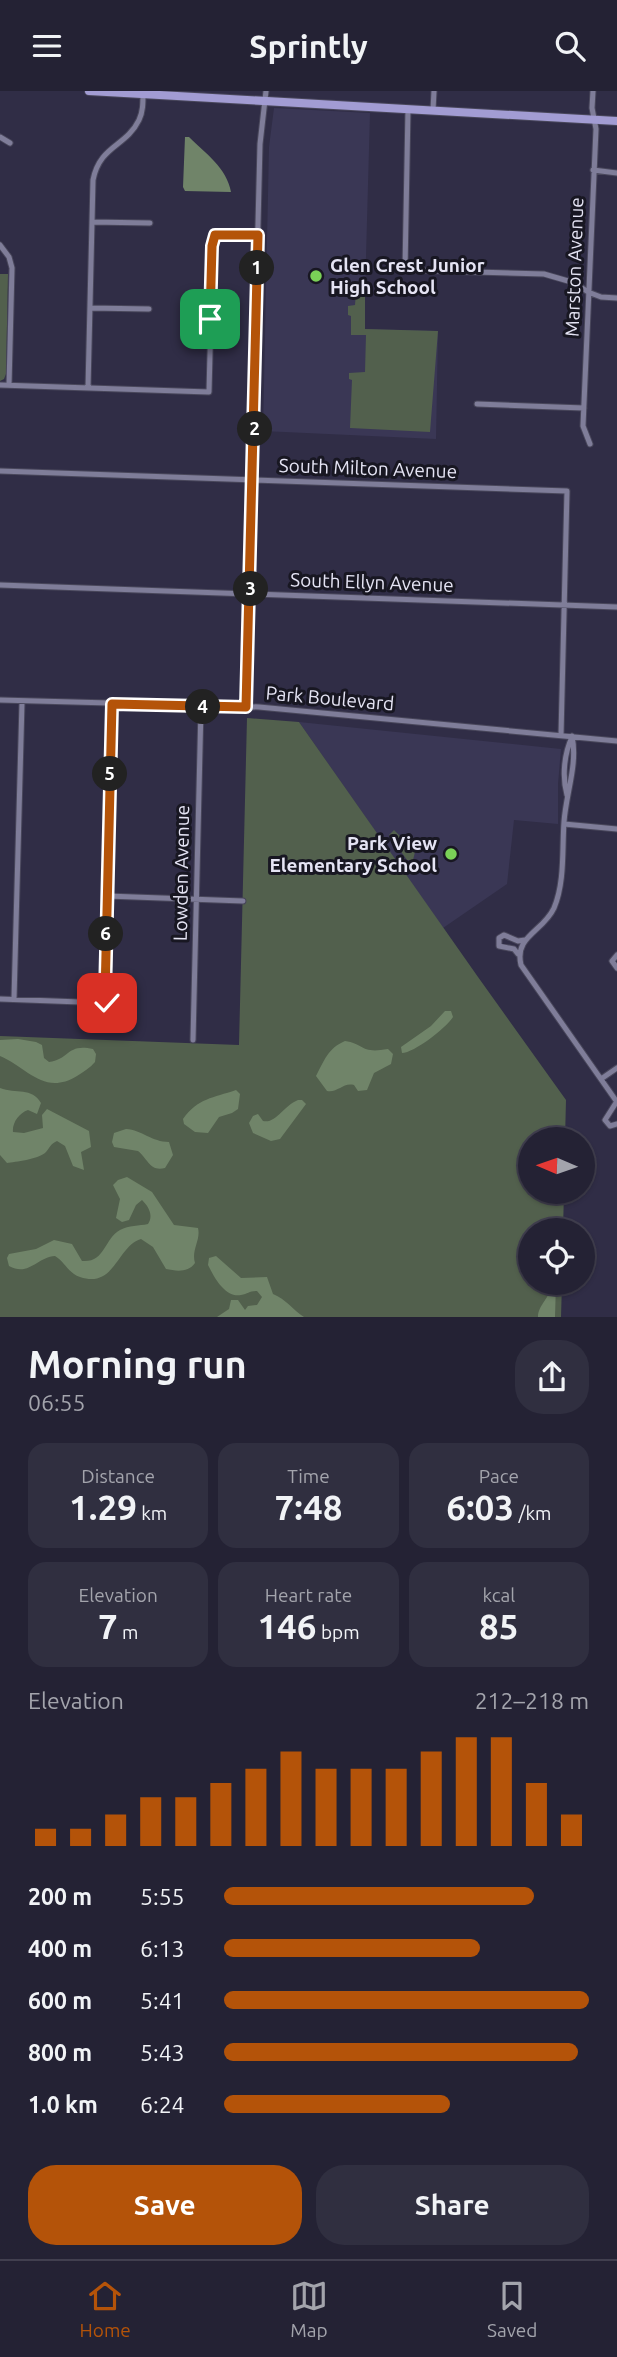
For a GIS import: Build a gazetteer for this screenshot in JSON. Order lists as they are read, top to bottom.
{
  "streets": {
    "street": [
      "Marston Avenue",
      "South Milton Avenue",
      "South Ellyn Avenue",
      "Park Boulevard",
      "Lowden Avenue"
    ]
  },
  "crossings": [
    ["South Milton Avenue", "South Ellyn Avenue"],
    ["Park Boulevard", "Lowden Avenue"]
  ],
  "places": ["Glen Crest Junior High School", "Park View Elementary School"],
  "north": "left",
  "page": {
    "header": "Sprintly",
    "pins": [
      "1",
      "2",
      "3",
      "4",
      "5",
      "6"
    ],
    "heading": ["Morning run", "06:55"],
    "stats": [
      ["Distance", "1.29 km"],
      ["Time", "7:48"],
      ["Pace", "6:03 /km"],
      ["Elevation", "7 m"],
      ["Heart rate", "146 bpm"],
      ["kcal", "85"]
    ],
    "chart": ["Elevation", "212–218 m"],
    "list": [
      {
        "name": "200 m",
        "note": "5:55"
      },
      {
        "name": "400 m",
        "note": "6:13"
      },
      {
        "name": "600 m",
        "note": "5:41"
      },
      {
        "name": "800 m",
        "note": "5:43"
      },
      {
        "name": "1.0 km",
        "note": "6:24"
      }
    ],
    "buttons": ["Save", "Share"],
    "tabs": ["Home", "Map", "Saved"]
  }
}
